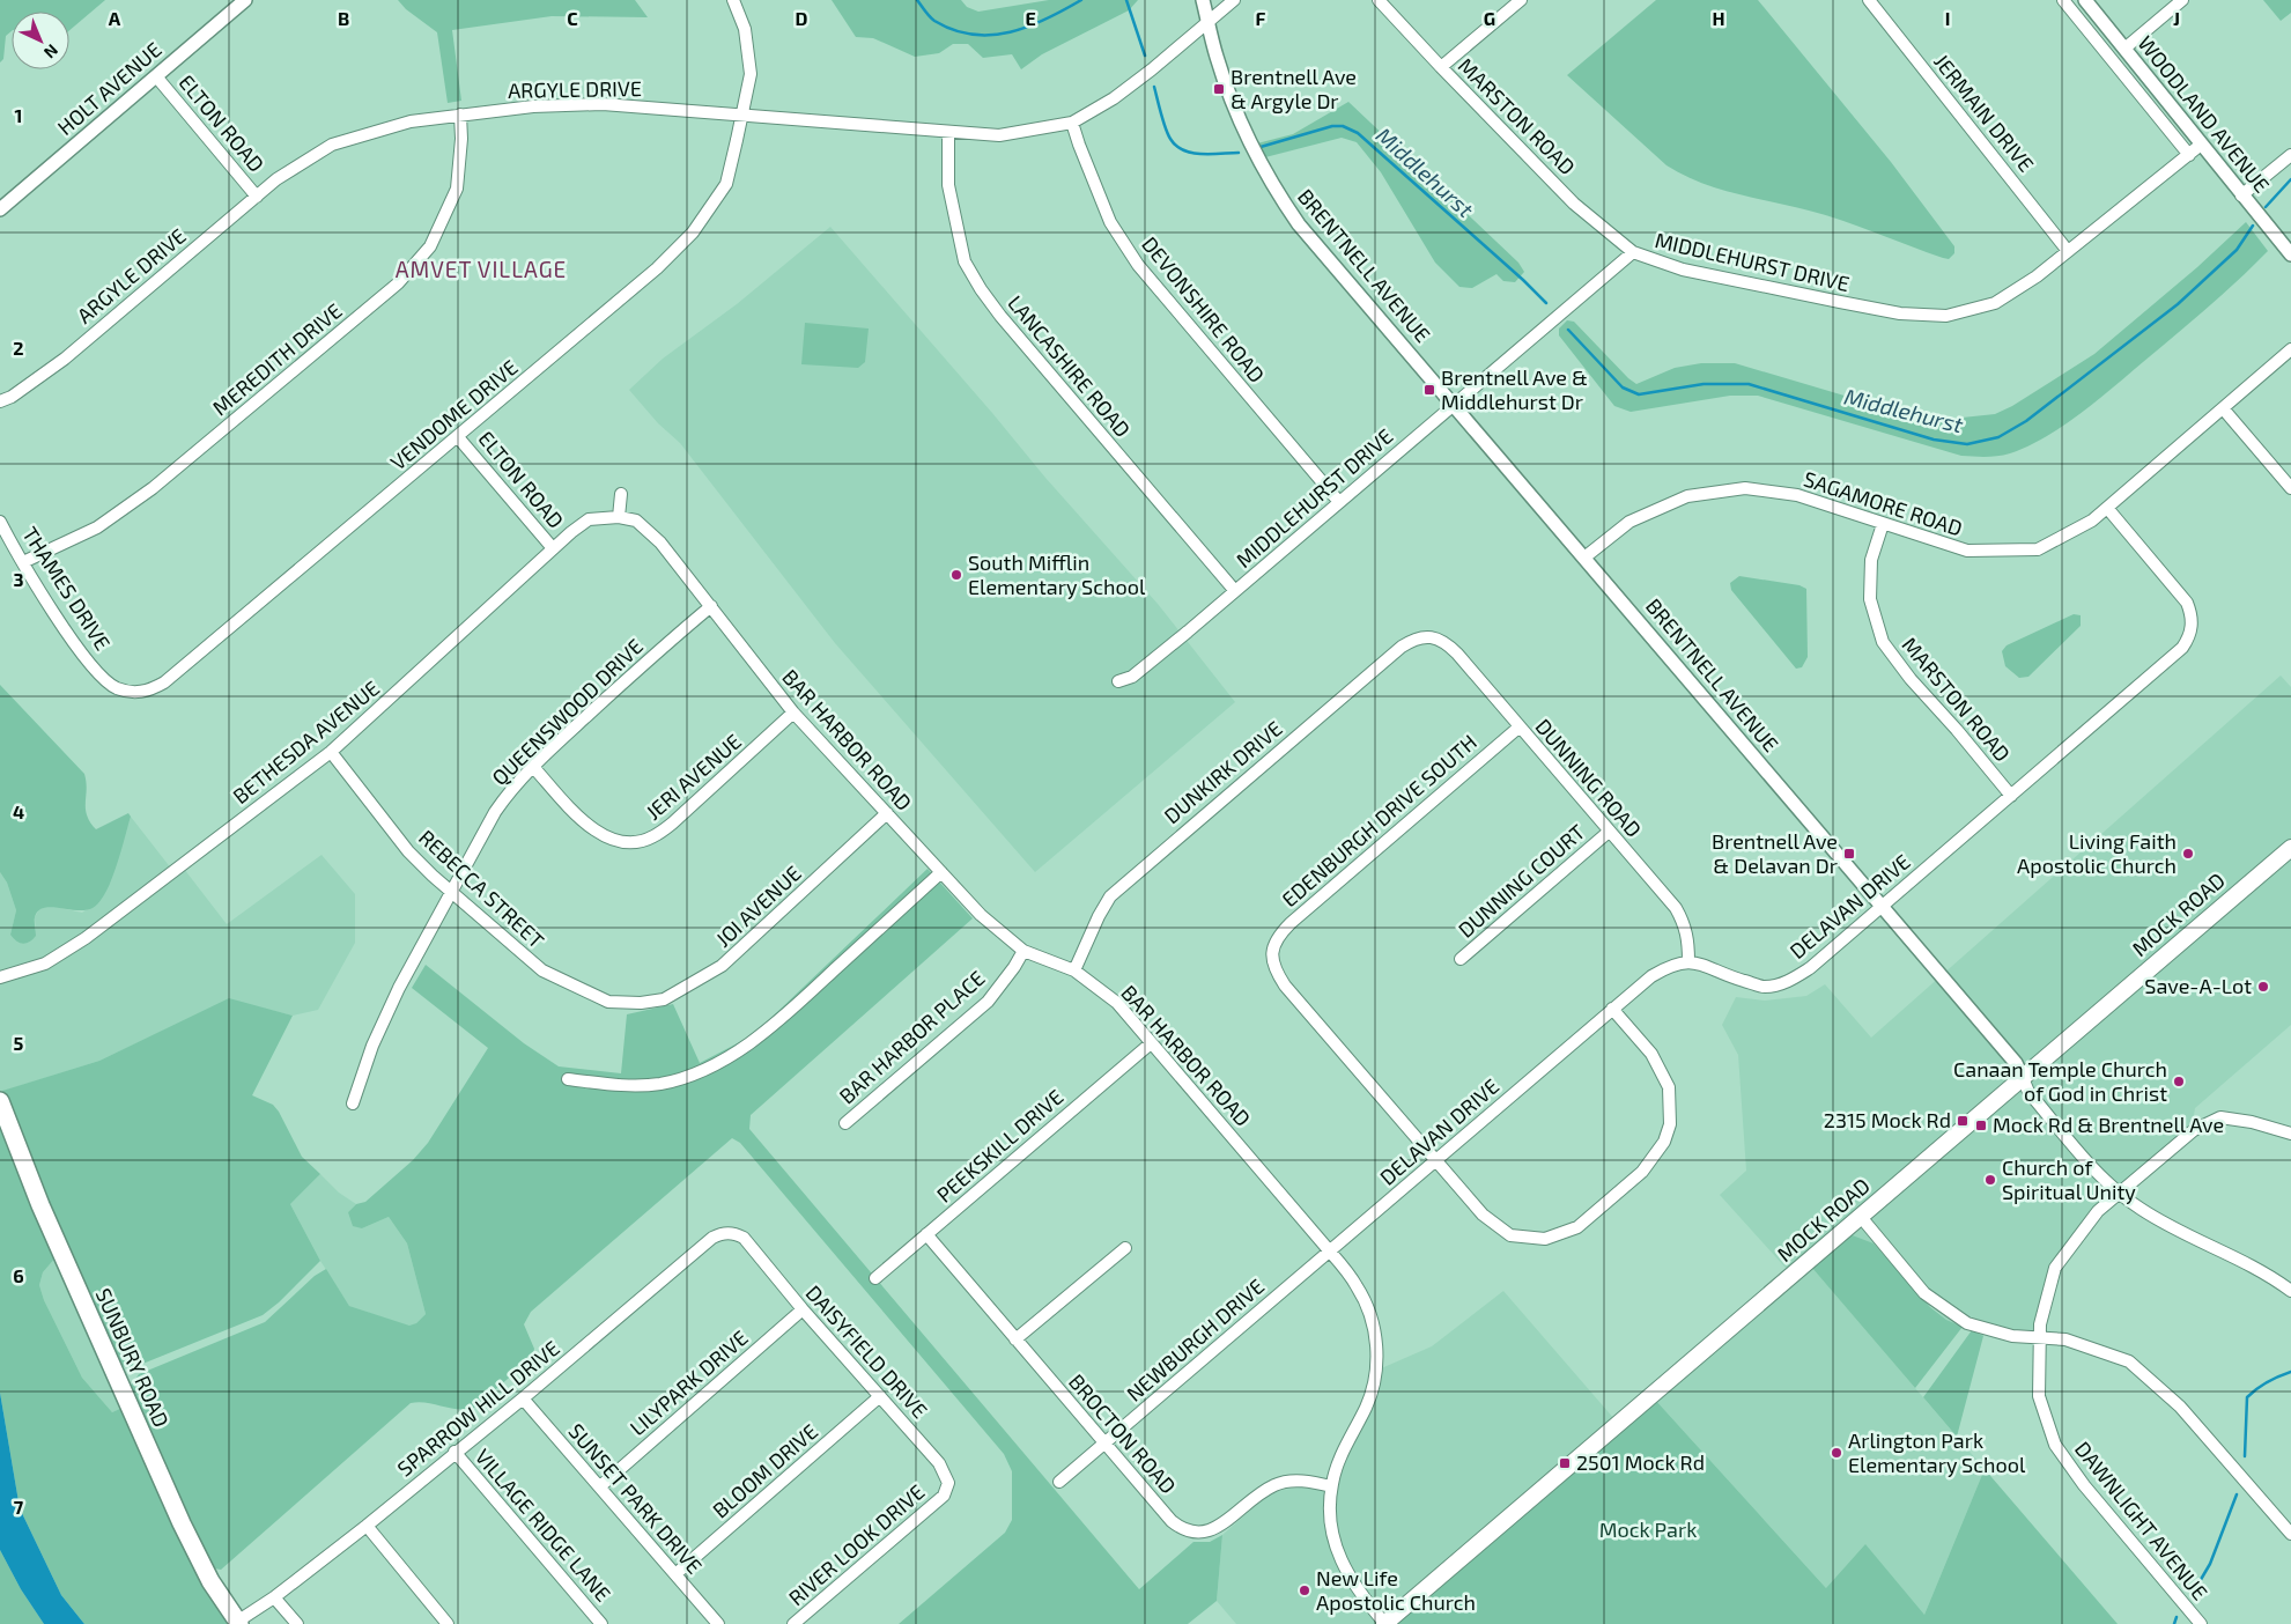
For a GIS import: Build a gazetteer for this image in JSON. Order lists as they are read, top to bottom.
{
  "streets": {
    "main road": ["MOCK ROAD", "SUNBURY ROAD"],
    "street": [
      "HOLT AVENUE",
      "ARGYLE DRIVE",
      "JERMAIN DRIVE",
      "WOODLAND AVENUE",
      "MARSTON ROAD",
      "ELTON ROAD",
      "MIDDLEHURST DRIVE",
      "BRENTNELL AVENUE",
      "DEVONSHIRE ROAD",
      "MEREDITH DRIVE",
      "LANCASHIRE ROAD",
      "VENDOME DRIVE",
      "SAGAMORE ROAD",
      "THAMES DRIVE",
      "QUEENSWOOD DRIVE",
      "BAR HARBOR ROAD",
      "BETHESDA AVENUE",
      "DUNKIRK DRIVE",
      "JERI AVENUE",
      "DUNNING ROAD",
      "EDENBURGH DRIVE SOUTH",
      "DUNNING COURT",
      "REBECCA STREET",
      "JOI AVENUE",
      "DELAVAN DRIVE",
      "BAR HARBOR PLACE",
      "PEEKSKILL DRIVE",
      "NEWBURGH DRIVE",
      "DAISYFIELD DRIVE",
      "LILYPARK DRIVE",
      "SPARROW HILL DRIVE",
      "BROCTON ROAD",
      "BLOOM DRIVE",
      "SUNSET PARK DRIVE",
      "DAWNLIGHT AVENUE",
      "VILLAGE RIDGE LANE",
      "RIVER LOOK DRIVE"
    ]
  },
  "crossings": [
    ["HOLT AVENUE", "ELTON ROAD"],
    ["ARGYLE DRIVE", "ELTON ROAD"],
    ["ARGYLE DRIVE", "BRENTNELL AVENUE"],
    ["ARGYLE DRIVE", "DEVONSHIRE ROAD"],
    ["ARGYLE DRIVE", "MEREDITH DRIVE"],
    ["ARGYLE DRIVE", "LANCASHIRE ROAD"],
    ["ARGYLE DRIVE", "VENDOME DRIVE"],
    ["JERMAIN DRIVE", "MIDDLEHURST DRIVE"],
    ["WOODLAND AVENUE", "MIDDLEHURST DRIVE"],
    ["MARSTON ROAD", "MIDDLEHURST DRIVE"],
    ["MARSTON ROAD", "SAGAMORE ROAD"],
    ["MARSTON ROAD", "DELAVAN DRIVE"],
    ["ELTON ROAD", "VENDOME DRIVE"],
    ["ELTON ROAD", "BETHESDA AVENUE"],
    ["MIDDLEHURST DRIVE", "BRENTNELL AVENUE"],
    ["MIDDLEHURST DRIVE", "DEVONSHIRE ROAD"],
    ["MIDDLEHURST DRIVE", "LANCASHIRE ROAD"],
    ["BRENTNELL AVENUE", "SAGAMORE ROAD"],
    ["BRENTNELL AVENUE", "DELAVAN DRIVE"],
    ["BRENTNELL AVENUE", "MOCK ROAD"],
    ["BRENTNELL AVENUE", "DAWNLIGHT AVENUE"],
    ["MEREDITH DRIVE", "THAMES DRIVE"],
    ["VENDOME DRIVE", "THAMES DRIVE"],
    ["SAGAMORE ROAD", "DELAVAN DRIVE"],
    ["QUEENSWOOD DRIVE", "BAR HARBOR ROAD"],
    ["QUEENSWOOD DRIVE", "JERI AVENUE"],
    ["QUEENSWOOD DRIVE", "REBECCA STREET"],
    ["BAR HARBOR ROAD", "BETHESDA AVENUE"],
    ["BAR HARBOR ROAD", "DUNKIRK DRIVE"],
    ["BAR HARBOR ROAD", "JERI AVENUE"],
    ["BAR HARBOR ROAD", "JOI AVENUE"],
    ["BAR HARBOR ROAD", "DELAVAN DRIVE"],
    ["BAR HARBOR ROAD", "MOCK ROAD"],
    ["BAR HARBOR ROAD", "BAR HARBOR PLACE"],
    ["BAR HARBOR ROAD", "PEEKSKILL DRIVE"],
    ["BAR HARBOR ROAD", "NEWBURGH DRIVE"],
    ["BAR HARBOR ROAD", "BROCTON ROAD"],
    ["BETHESDA AVENUE", "REBECCA STREET"],
    ["DUNKIRK DRIVE", "DUNNING ROAD"],
    ["DUNNING ROAD", "EDENBURGH DRIVE SOUTH"],
    ["DUNNING ROAD", "DUNNING COURT"],
    ["DUNNING ROAD", "DELAVAN DRIVE"],
    ["EDENBURGH DRIVE SOUTH", "DELAVAN DRIVE"],
    ["REBECCA STREET", "JOI AVENUE"],
    ["DELAVAN DRIVE", "NEWBURGH DRIVE"],
    ["PEEKSKILL DRIVE", "BROCTON ROAD"],
    ["NEWBURGH DRIVE", "BROCTON ROAD"],
    ["DAISYFIELD DRIVE", "LILYPARK DRIVE"],
    ["DAISYFIELD DRIVE", "SPARROW HILL DRIVE"],
    ["DAISYFIELD DRIVE", "BLOOM DRIVE"],
    ["DAISYFIELD DRIVE", "RIVER LOOK DRIVE"],
    ["SUNBURY ROAD", "SPARROW HILL DRIVE"],
    ["LILYPARK DRIVE", "SUNSET PARK DRIVE"],
    ["SPARROW HILL DRIVE", "SUNSET PARK DRIVE"],
    ["SPARROW HILL DRIVE", "VILLAGE RIDGE LANE"],
    ["BLOOM DRIVE", "SUNSET PARK DRIVE"]
  ],
  "districts": ["AMVET VILLAGE"],
  "water": ["Middlehurst"],
  "parks": ["Mock Park"],
  "places": {
    "transit": [
      "Brentnell Ave & Argyle Dr",
      "Brentnell Ave & Middlehurst Dr",
      "Brentnell Ave & Delavan Dr",
      "2315 Mock Rd",
      "Mock Rd & Brentnell Ave",
      "2501 Mock Rd"
    ],
    "other": [
      "South Mifflin Elementary School",
      "Living Faith Apostolic Church",
      "Save-A-Lot",
      "Canaan Temple Church of God in Christ",
      "Church of Spiritual Unity",
      "Arlington Park Elementary School",
      "New Life Apostolic Church"
    ]
  },
  "north": "bottom right",
  "grid": {
    "columns": [
      "A",
      "B",
      "C",
      "D",
      "E",
      "F",
      "G",
      "H",
      "I",
      "J"
    ],
    "rows": [
      "1",
      "2",
      "3",
      "4",
      "5",
      "6",
      "7"
    ]
  }
}
